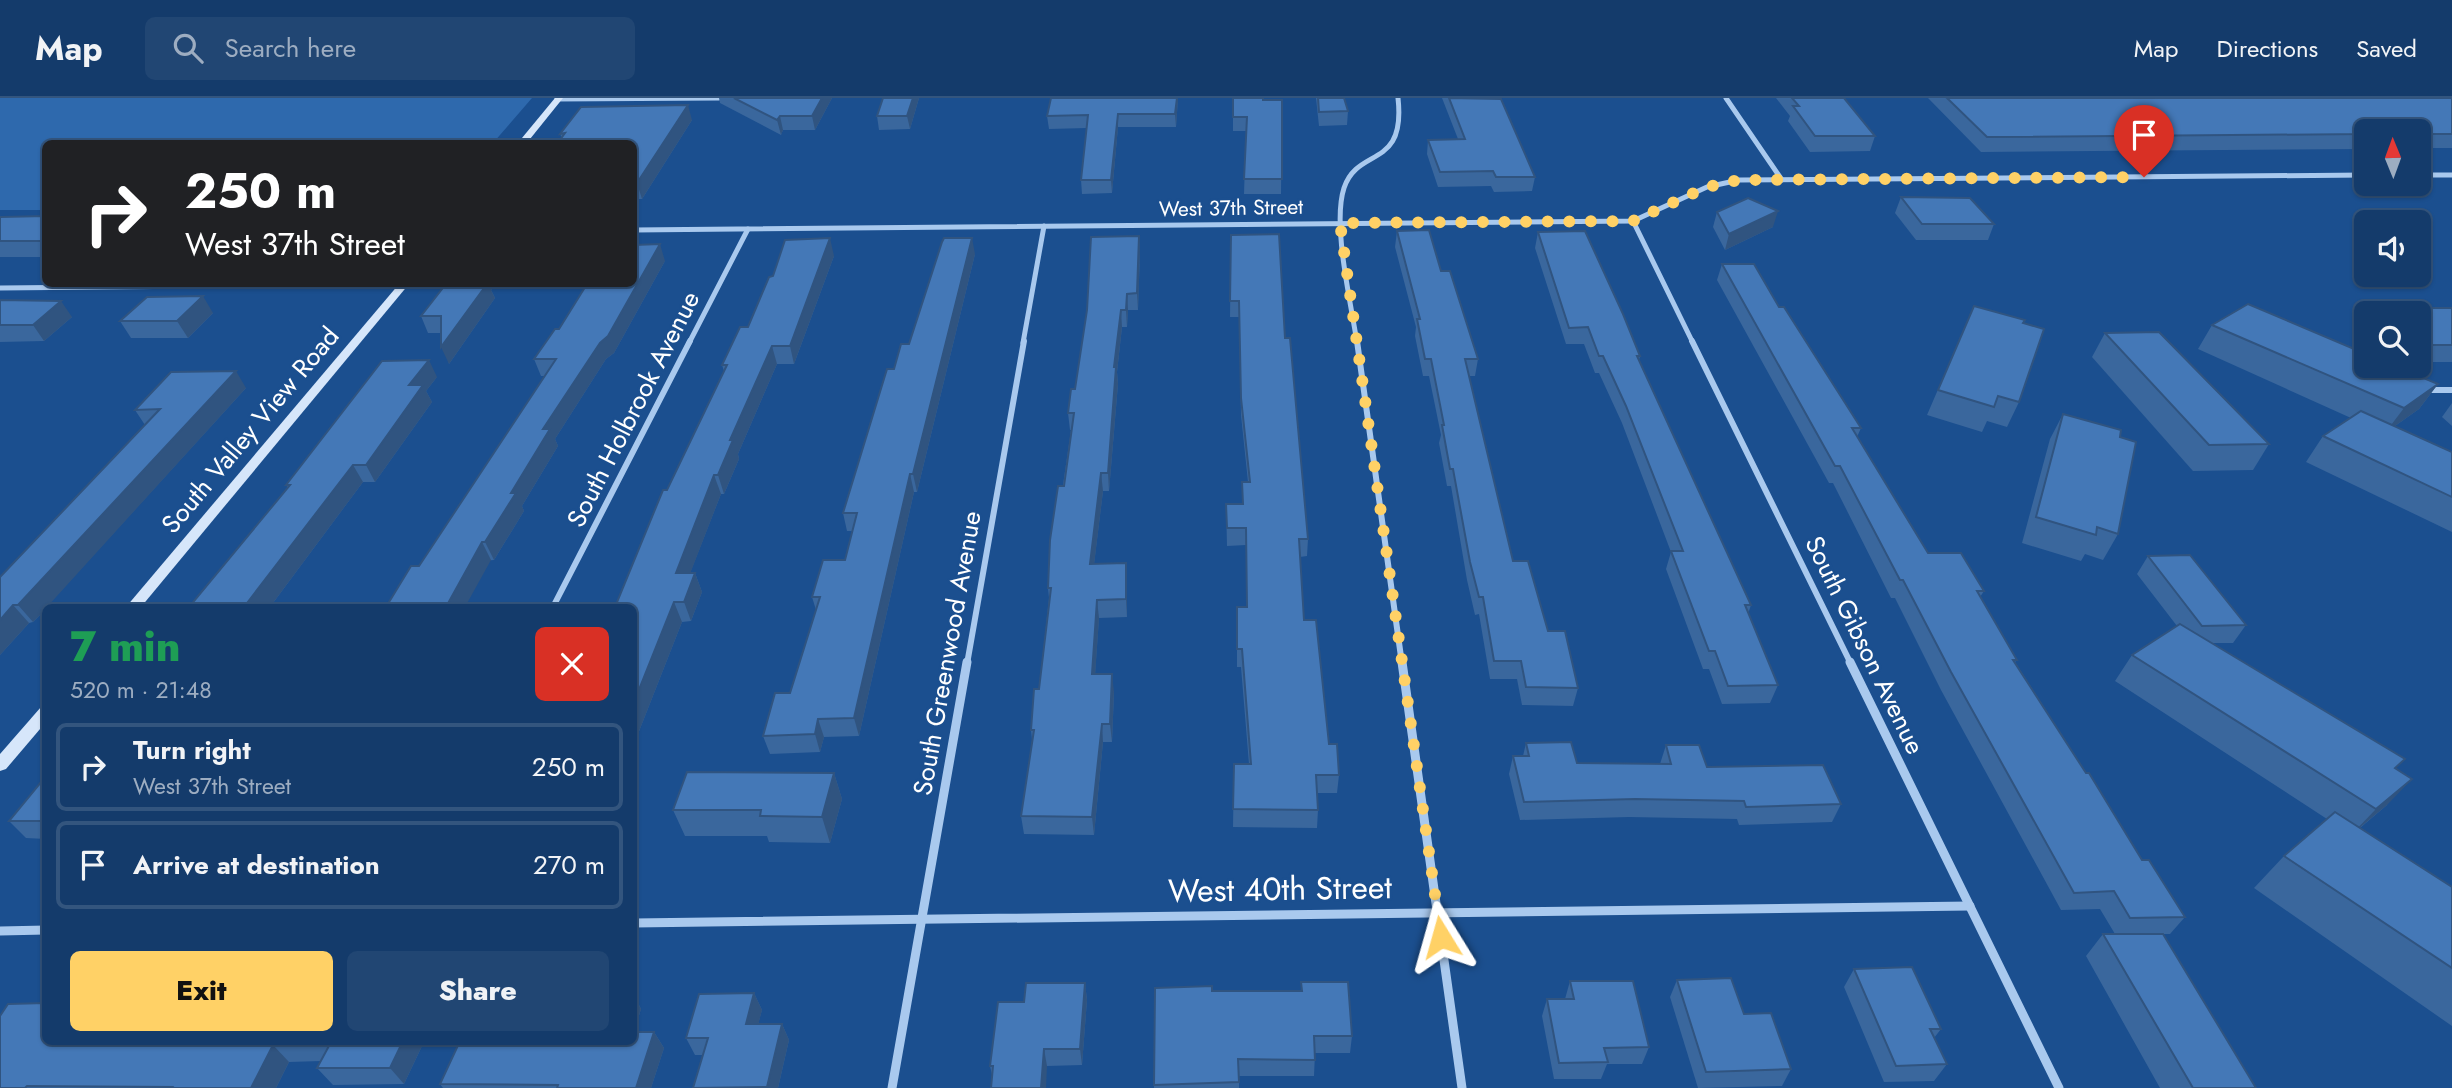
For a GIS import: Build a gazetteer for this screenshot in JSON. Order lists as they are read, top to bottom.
{
  "streets": {
    "street": [
      "West 37th Street",
      "South Holbrook Avenue",
      "South Valley View Road",
      "South Gibson Avenue",
      "South Greenwood Avenue",
      "West 40th Street"
    ]
  },
  "crossings": [
    ["West 37th Street", "South Holbrook Avenue"],
    ["West 37th Street", "South Gibson Avenue"],
    ["West 37th Street", "South Greenwood Avenue"],
    ["South Gibson Avenue", "West 40th Street"],
    ["South Greenwood Avenue", "West 40th Street"]
  ],
  "north": "top",
  "page": {
    "header": "Map",
    "search": "Search here",
    "nav": ["Map", "Directions", "Saved"],
    "turn": ["250 m", "West 37th Street"],
    "heading": ["7 min", "520 m · 21:48"],
    "list": [
      {
        "name": "Turn right",
        "note": "West 37th Street",
        "value": "250 m"
      },
      {
        "name": "Arrive at destination",
        "value": "270 m"
      }
    ],
    "buttons": ["Exit", "Share"]
  }
}
